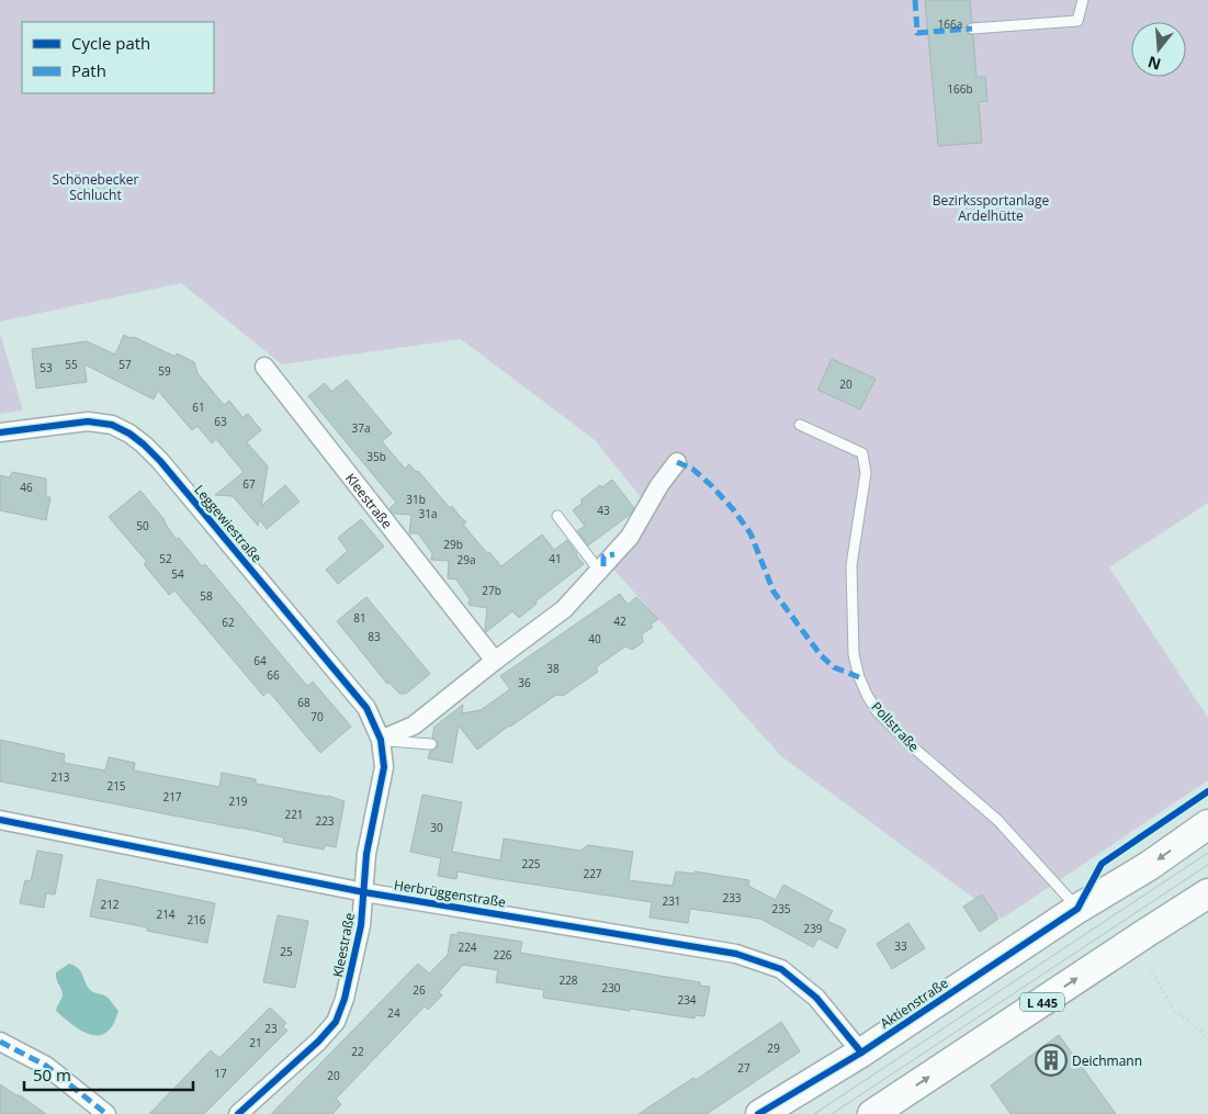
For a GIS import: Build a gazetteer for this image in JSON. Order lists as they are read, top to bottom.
{
  "streets": {
    "main road": ["L 445", "Aktienstraße"],
    "street": ["Kleestraße", "Leggewiestraße", "Herbrüggenstraße"],
    "lane": ["Pollstraße"]
  },
  "crossings": [
    ["Kleestraße", "Leggewiestraße"],
    ["Kleestraße", "Herbrüggenstraße"],
    ["Pollstraße", "Aktienstraße"],
    ["Herbrüggenstraße", "Aktienstraße"]
  ],
  "parks": ["Schönebecker Schlucht", "Bezirkssportanlage Ardelhütte"],
  "places": {
    "building": ["Deichmann"]
  },
  "house_numbers": [
    "166a",
    "166b",
    "55",
    "57",
    "53",
    "59",
    "20",
    "61",
    "63",
    "37a",
    "35b",
    "67",
    "46",
    "31b",
    "43",
    "31a",
    "50",
    "29b",
    "52",
    "41",
    "29a",
    "54",
    "27b",
    "58",
    "81",
    "42",
    "62",
    "83",
    "40",
    "64",
    "38",
    "66",
    "36",
    "68",
    "70",
    "213",
    "215",
    "217",
    "219",
    "221",
    "223",
    "30",
    "225",
    "227",
    "233",
    "231",
    "212",
    "235",
    "214",
    "216",
    "239",
    "33",
    "224",
    "25",
    "226",
    "228",
    "230",
    "26",
    "234",
    "24",
    "23",
    "21",
    "29",
    "22",
    "27",
    "17",
    "20"
  ],
  "legend": ["Cycle path", "Path"],
  "scale_bar": "50 m",
  "north": "bottom"
}
